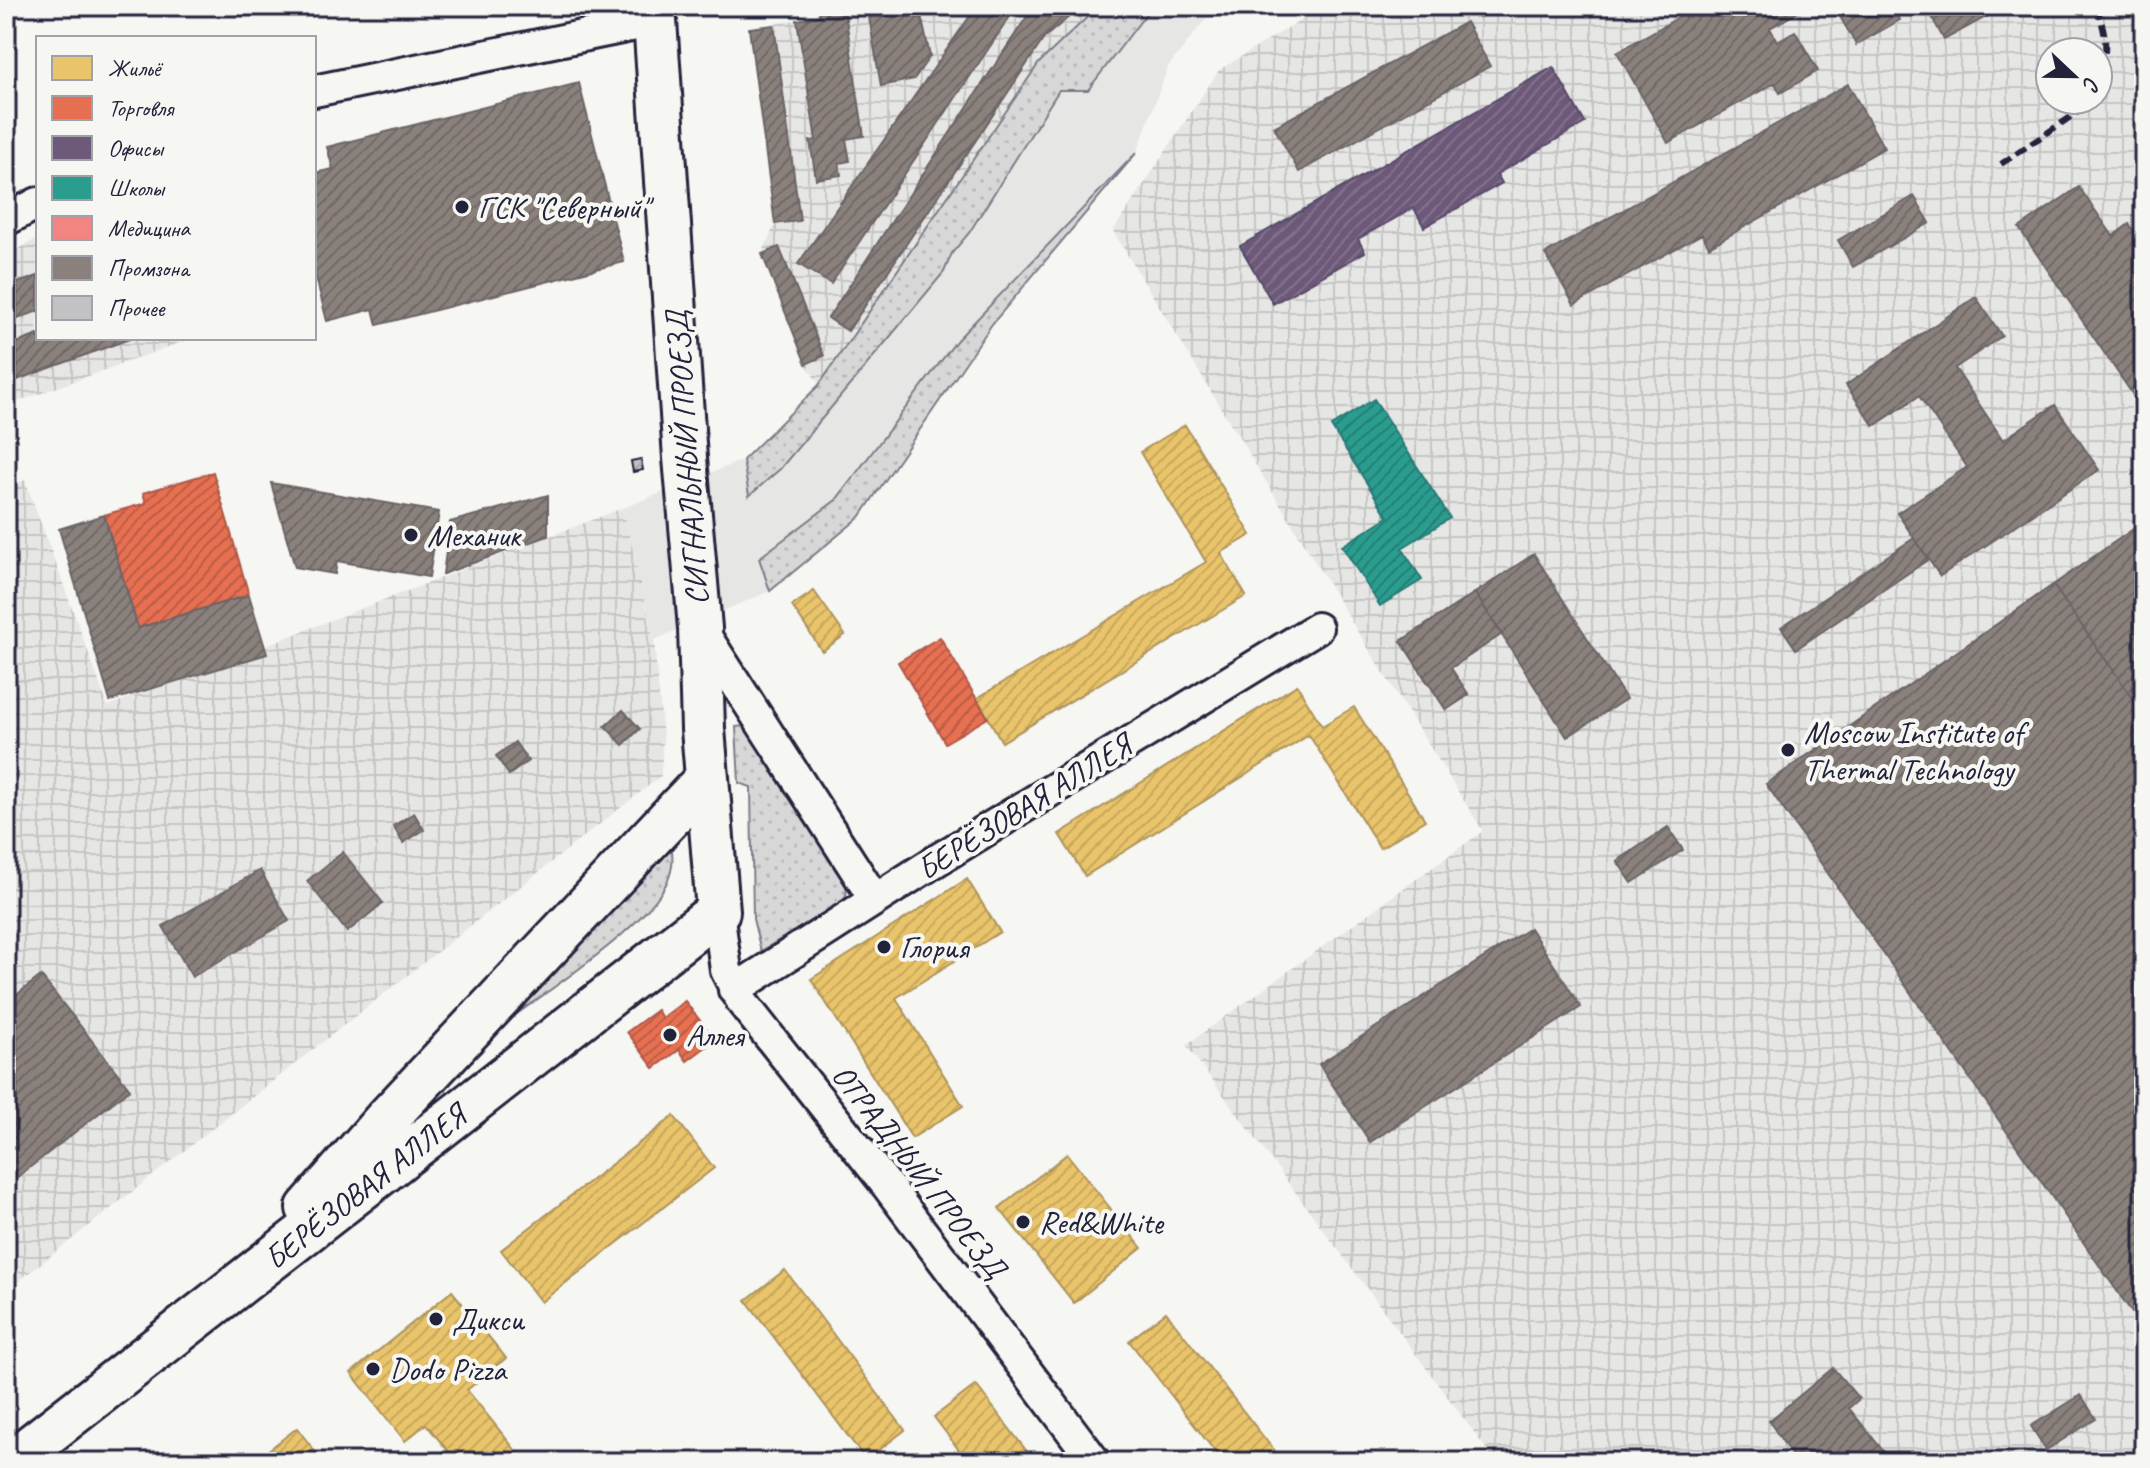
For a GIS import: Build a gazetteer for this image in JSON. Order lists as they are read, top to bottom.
{
  "streets": {
    "main road": ["СИГНАЛЬНЫЙ ПРОЕЗД", "БЕРЁЗОВАЯ АЛЛЕЯ"],
    "street": ["ОТРАДНЫЙ ПРОЕЗД"]
  },
  "crossings": [
    ["СИГНАЛЬНЫЙ ПРОЕЗД", "БЕРЁЗОВАЯ АЛЛЕЯ"],
    ["СИГНАЛЬНЫЙ ПРОЕЗД", "ОТРАДНЫЙ ПРОЕЗД"],
    ["БЕРЁЗОВАЯ АЛЛЕЯ", "ОТРАДНЫЙ ПРОЕЗД"]
  ],
  "places": [
    "ГСК \"Северный\"",
    "Механик",
    "Moscow Institute of Thermal Technology",
    "Глория",
    "Аллея",
    "Red&White",
    "Дикси",
    "Dodo Pizza"
  ],
  "legend": [
    "Жильё",
    "Торговля",
    "Офисы",
    "Школы",
    "Медицина",
    "Промзона",
    "Прочее"
  ],
  "north": "right"
}
